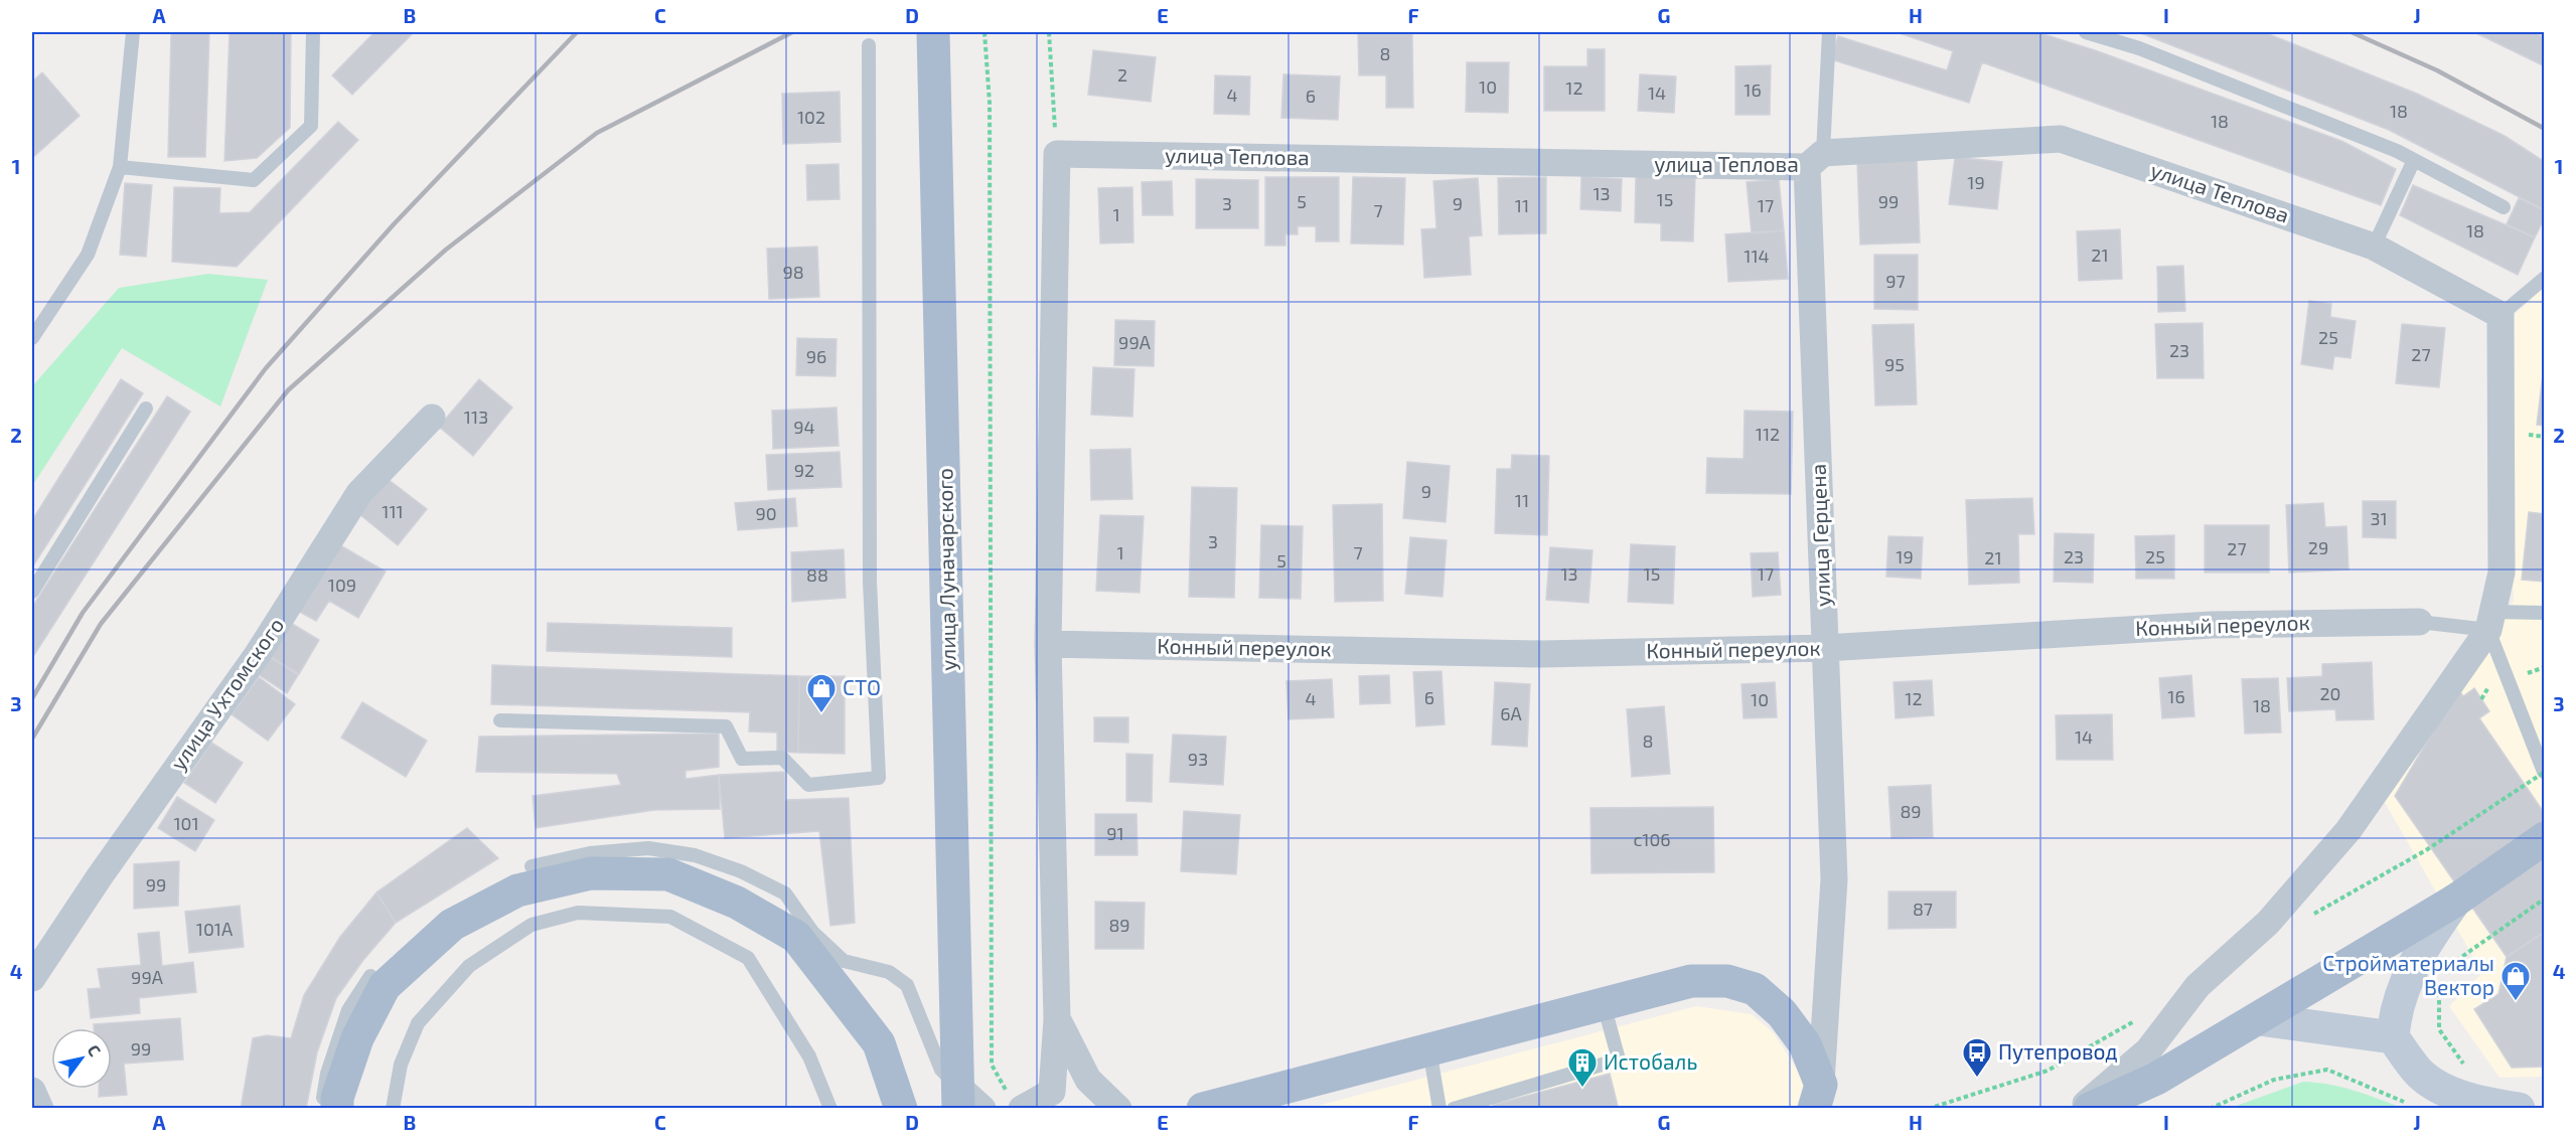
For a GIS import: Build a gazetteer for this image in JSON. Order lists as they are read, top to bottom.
{
  "streets": {
    "main road": ["улица Луначарского"],
    "street": [
      "улица Теплова",
      "улица Герцена",
      "Конный переулок",
      "улица Ухтомского"
    ]
  },
  "crossings": [
    ["улица Теплова", "улица Герцена"],
    ["улица Герцена", "Конный переулок"]
  ],
  "places": {
    "shop": ["СТО", "Стройматериалы Вектор"],
    "bus stop": ["Путепровод"],
    "building": ["Истобаль"]
  },
  "house_numbers": [
    "8",
    "2",
    "10",
    "12",
    "16",
    "14",
    "4",
    "6",
    "18",
    "102",
    "18",
    "19",
    "13",
    "15",
    "5",
    "99",
    "3",
    "9",
    "11",
    "17",
    "7",
    "1",
    "18",
    "21",
    "114",
    "98",
    "97",
    "25",
    "99А",
    "23",
    "27",
    "96",
    "95",
    "113",
    "94",
    "112",
    "92",
    "9",
    "11",
    "111",
    "90",
    "31",
    "3",
    "29",
    "27",
    "1",
    "7",
    "19",
    "23",
    "25",
    "21",
    "5",
    "13",
    "15",
    "17",
    "88",
    "109",
    "20",
    "16",
    "6",
    "4",
    "12",
    "10",
    "18",
    "6А",
    "14",
    "8",
    "93",
    "89",
    "101",
    "91",
    "с106",
    "99",
    "87",
    "89",
    "101А",
    "99А",
    "99"
  ],
  "north": "top right",
  "grid": {
    "columns": [
      "A",
      "B",
      "C",
      "D",
      "E",
      "F",
      "G",
      "H",
      "I",
      "J"
    ],
    "rows": [
      "1",
      "2",
      "3",
      "4"
    ]
  }
}
